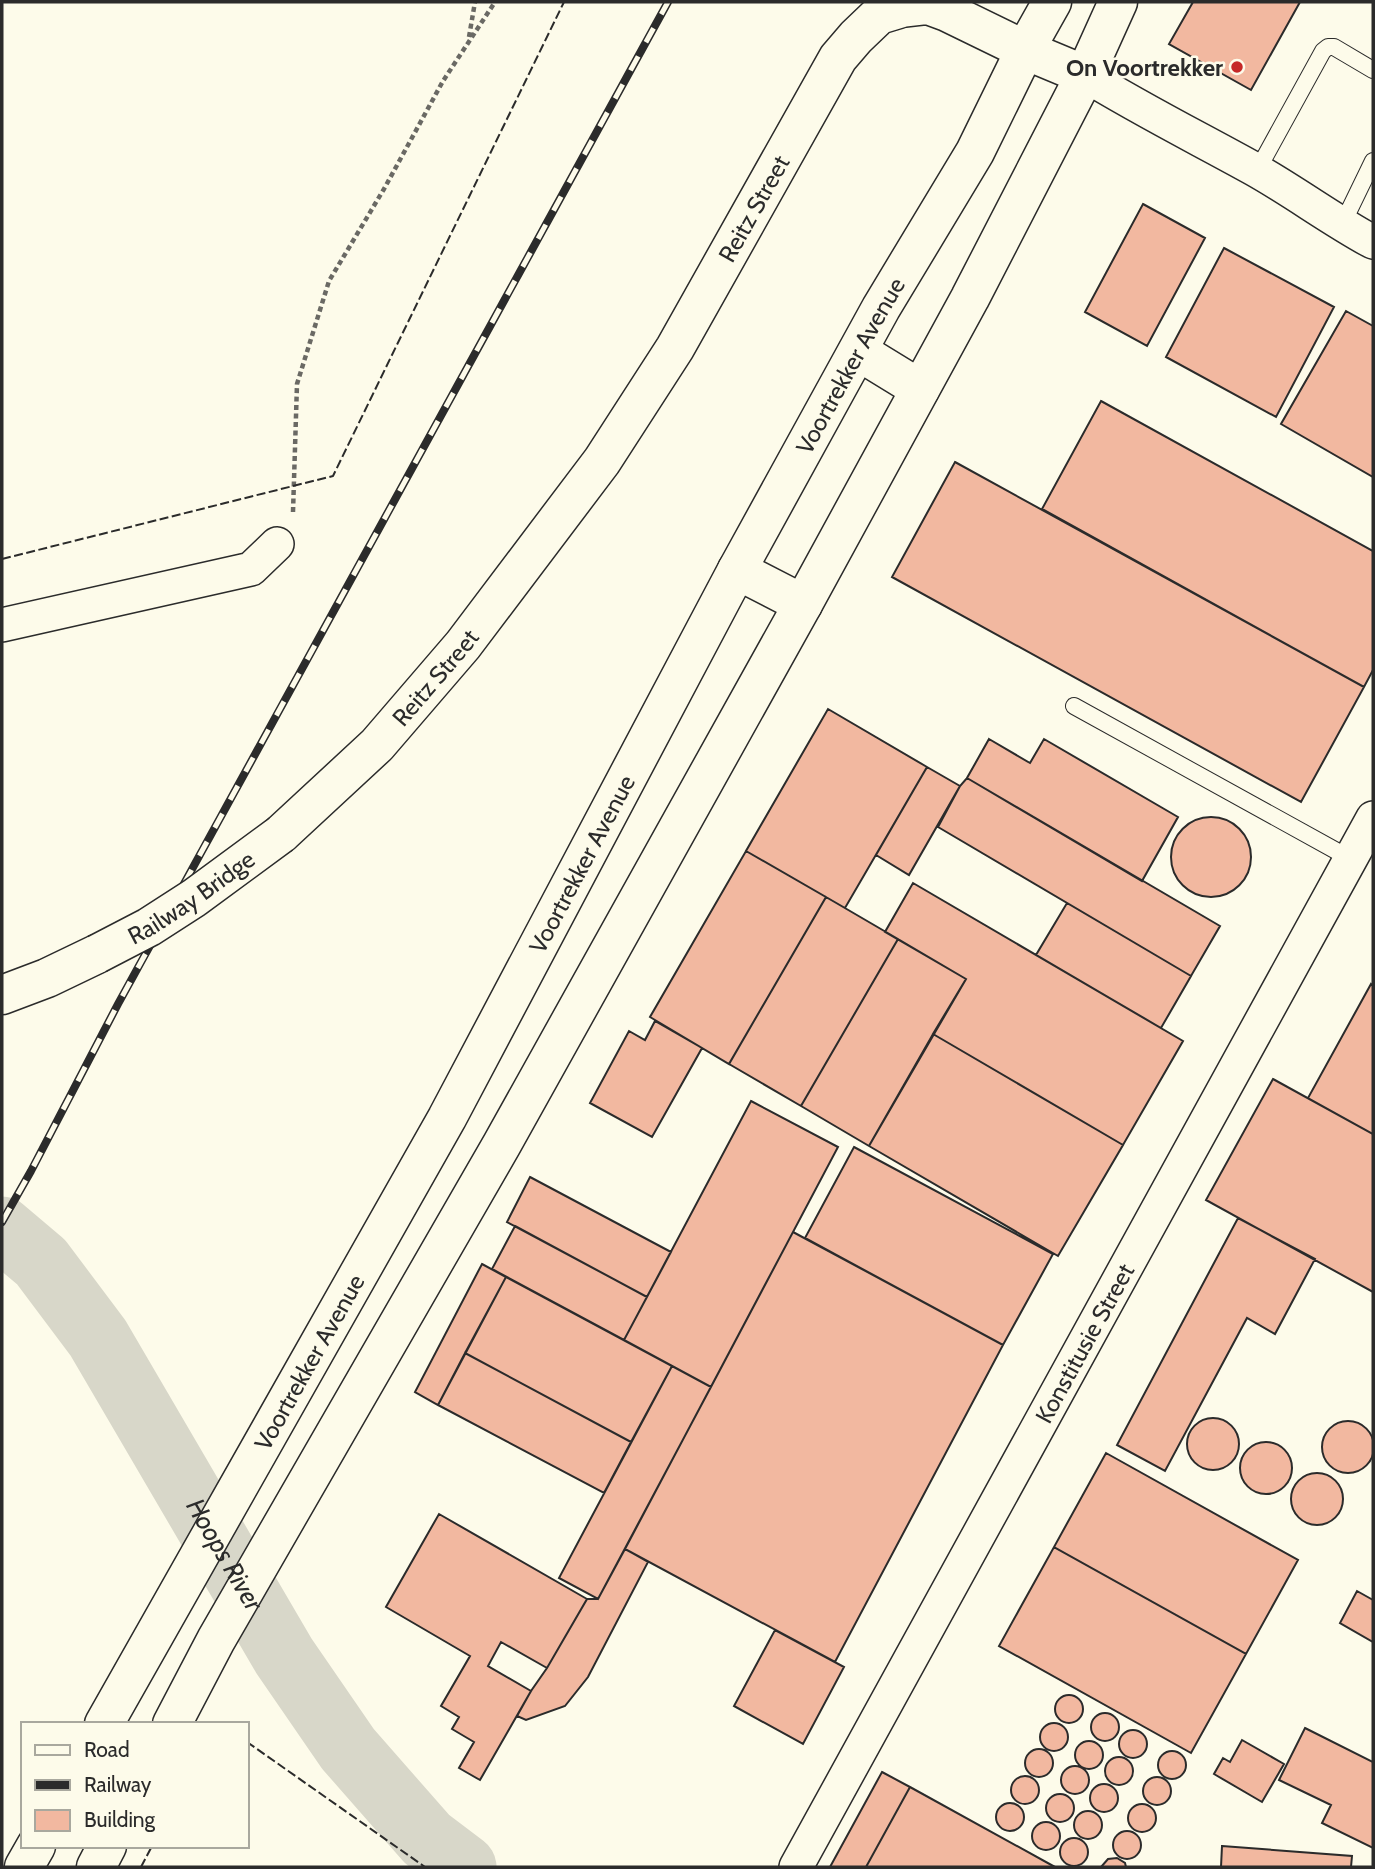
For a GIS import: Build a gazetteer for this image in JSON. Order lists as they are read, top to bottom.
{
  "streets": {
    "main road": ["Reitz Street", "Voortrekker Avenue", "Railway Bridge"],
    "street": ["Konstitusie Street"]
  },
  "crossings": [
    ["Reitz Street", "Voortrekker Avenue"],
    ["Reitz Street", "Railway Bridge"]
  ],
  "water": ["Hoops River"],
  "places": ["On Voortrekker"],
  "legend": ["Road", "Railway", "Building"]
}
